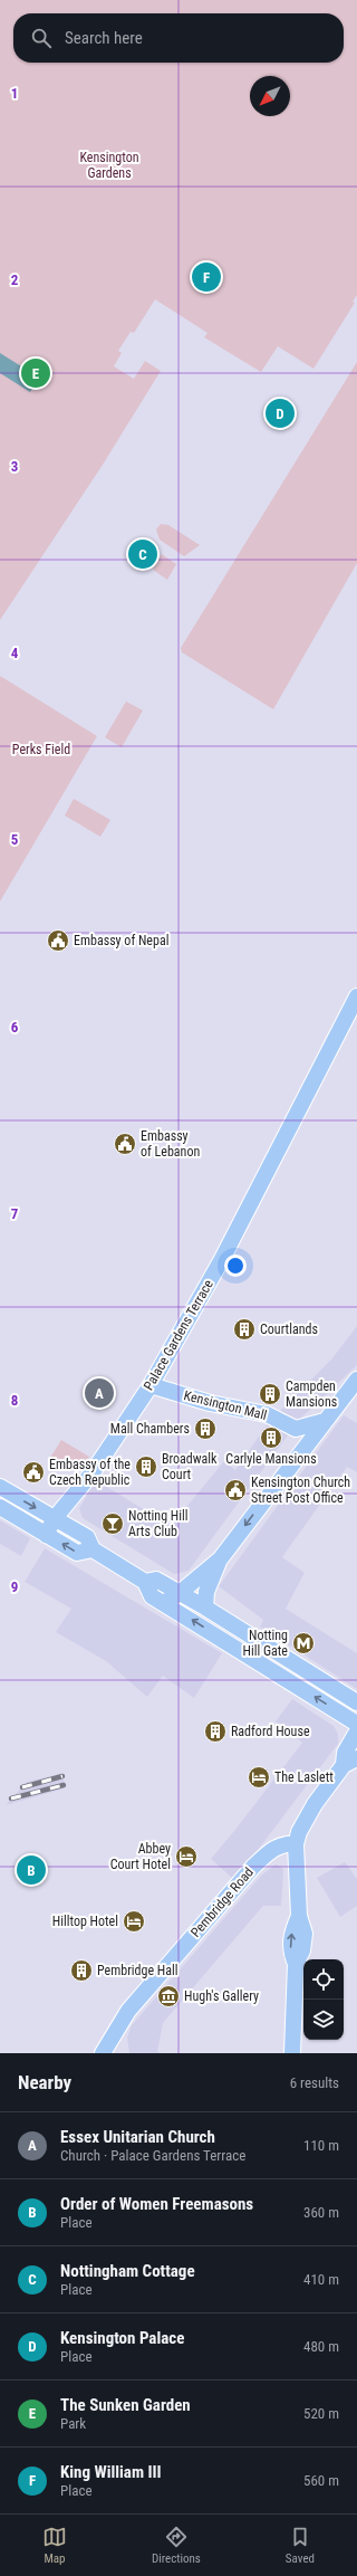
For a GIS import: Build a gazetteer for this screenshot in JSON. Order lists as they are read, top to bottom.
{
  "streets": {
    "main road": ["Palace Gardens Terrace", "Kensington Mall", "Pembridge Road"]
  },
  "crossings": [
    ["Palace Gardens Terrace", "Kensington Mall"]
  ],
  "parks": ["Kensington Gardens", "Perks Field"],
  "places": {
    "public building": [
      "Embassy of Nepal",
      "Embassy of Lebanon",
      "Embassy of the Czech Republic",
      "Kensington Church Street Post Office"
    ],
    "building": [
      "Courtlands",
      "Campden Mansions",
      "Mall Chambers",
      "Carlyle Mansions",
      "Broadwalk Court",
      "Radford House",
      "Pembridge Hall"
    ],
    "bar": ["Notting Hill Arts Club"],
    "metro station": ["Notting Hill Gate"],
    "hotel": ["The Laslett", "Abbey Court Hotel", "Hilltop Hotel"],
    "museum": ["Hugh's Gallery"]
  },
  "north": "bottom left",
  "page": {
    "search": "Search here",
    "pins": [
      "F",
      "E",
      "D",
      "C",
      "A",
      "B"
    ],
    "heading": ["Nearby", "6 results"],
    "list": [
      {
        "mark": "A",
        "name": "Essex Unitarian Church",
        "note": "Church · Palace Gardens Terrace",
        "value": "110 m"
      },
      {
        "mark": "B",
        "name": "Order of Women Freemasons",
        "note": "Place",
        "value": "360 m"
      },
      {
        "mark": "C",
        "name": "Nottingham Cottage",
        "note": "Place",
        "value": "410 m"
      },
      {
        "mark": "D",
        "name": "Kensington Palace",
        "note": "Place",
        "value": "480 m"
      },
      {
        "mark": "E",
        "name": "The Sunken Garden",
        "note": "Park",
        "value": "520 m"
      },
      {
        "mark": "F",
        "name": "King William III",
        "note": "Place",
        "value": "560 m"
      }
    ],
    "nav": ["Map", "Directions", "Saved"]
  },
  "grid": {
    "rows": [
      "1",
      "2",
      "3",
      "4",
      "5",
      "6",
      "7",
      "8",
      "9"
    ]
  }
}
